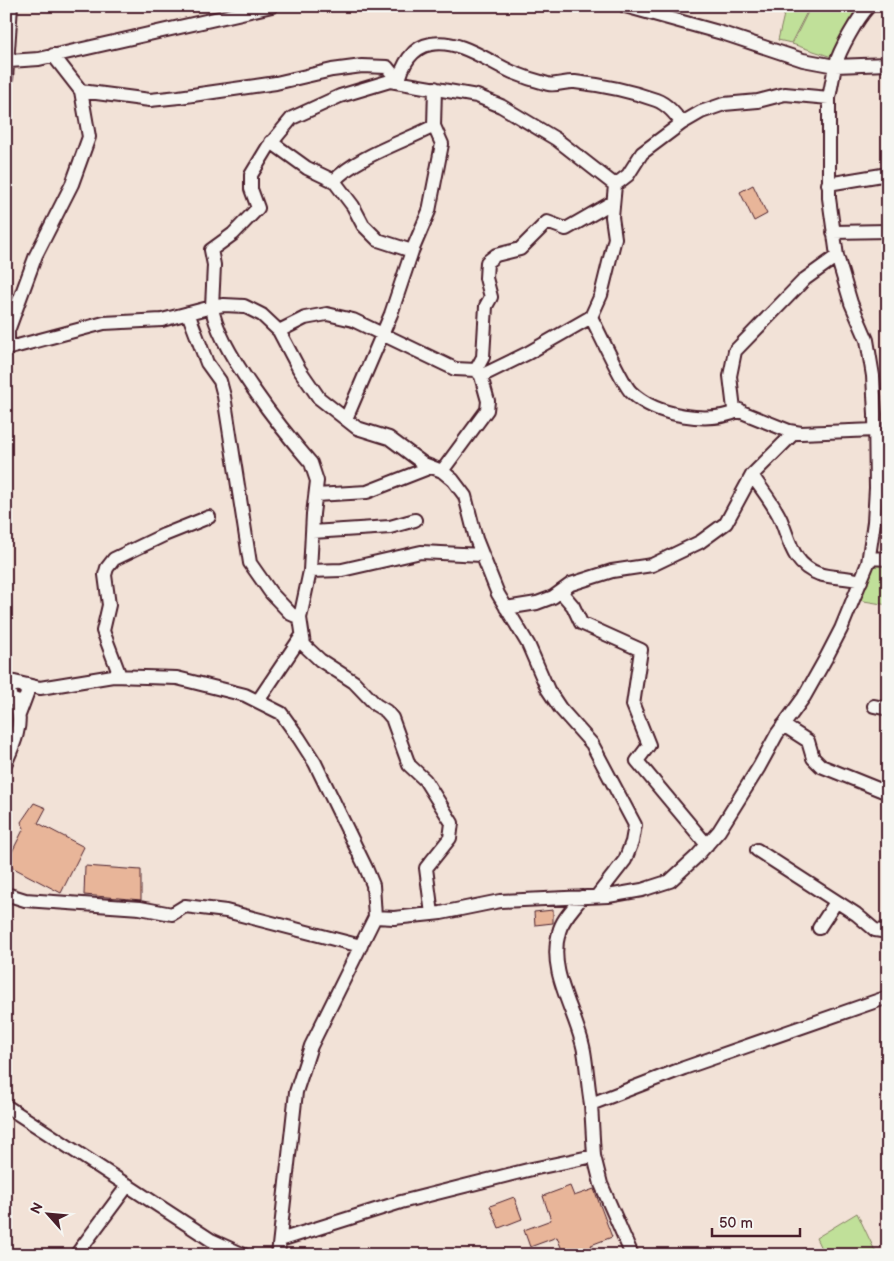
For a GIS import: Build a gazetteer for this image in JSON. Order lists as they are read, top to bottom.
{
  "scale_bar": "50 m",
  "north": "top left"
}
